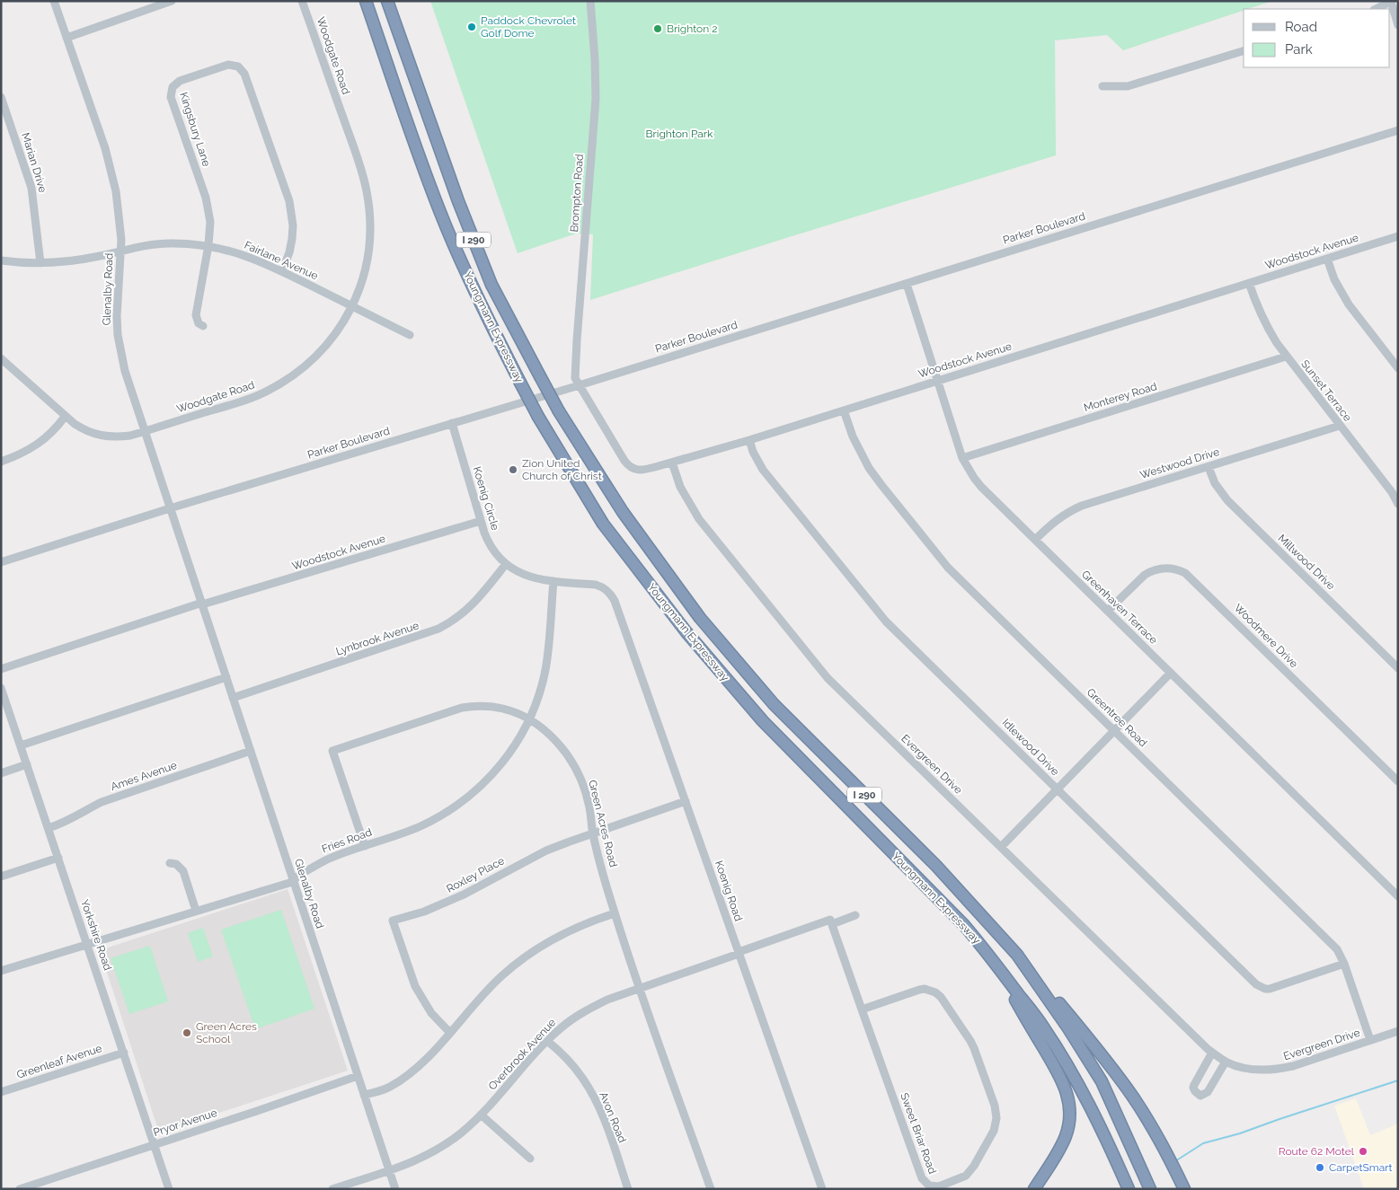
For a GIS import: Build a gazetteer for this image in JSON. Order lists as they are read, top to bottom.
{
  "streets": {
    "highway": ["I 290", "Youngmann Expressway"],
    "street": [
      "Woodgate Road",
      "Kingsbury Lane",
      "Marian Drive",
      "Brompton Road",
      "Parker Boulevard",
      "Woodstock Avenue",
      "Fairlane Avenue",
      "Glenalby Road",
      "Sunset Terrace",
      "Monterey Road",
      "Westwood Drive",
      "Koenig Circle",
      "Millwood Drive",
      "Greenhaven Terrace",
      "Woodmere Drive",
      "Lynbrook Avenue",
      "Greentree Road",
      "Idlewood Drive",
      "Evergreen Drive",
      "Ames Avenue",
      "Green Acres Road",
      "Fries Road",
      "Roxley Place",
      "Koenig Road",
      "Yorkshire Road",
      "Overbrook Avenue",
      "Greenleaf Avenue",
      "Avon Road",
      "Pryor Avenue",
      "Sweet Briar Road"
    ]
  },
  "crossings": [
    ["Woodgate Road", "Fairlane Avenue"],
    ["Woodgate Road", "Glenalby Road"],
    ["Kingsbury Lane", "Fairlane Avenue"],
    ["Marian Drive", "Fairlane Avenue"],
    ["Brompton Road", "Parker Boulevard"],
    ["Brompton Road", "Woodstock Avenue"],
    ["Parker Boulevard", "Woodstock Avenue"],
    ["Parker Boulevard", "Glenalby Road"],
    ["Parker Boulevard", "Koenig Circle"],
    ["Parker Boulevard", "Greenhaven Terrace"],
    ["Woodstock Avenue", "Glenalby Road"],
    ["Woodstock Avenue", "Sunset Terrace"],
    ["Woodstock Avenue", "Koenig Circle"],
    ["Woodstock Avenue", "Greenhaven Terrace"],
    ["Woodstock Avenue", "Greentree Road"],
    ["Woodstock Avenue", "Idlewood Drive"],
    ["Woodstock Avenue", "Evergreen Drive"],
    ["Fairlane Avenue", "Glenalby Road"],
    ["Glenalby Road", "Lynbrook Avenue"],
    ["Glenalby Road", "Ames Avenue"],
    ["Glenalby Road", "Fries Road"],
    ["Glenalby Road", "Overbrook Avenue"],
    ["Glenalby Road", "Pryor Avenue"],
    ["Sunset Terrace", "Monterey Road"],
    ["Sunset Terrace", "Westwood Drive"],
    ["Monterey Road", "Greenhaven Terrace"],
    ["Westwood Drive", "Millwood Drive"],
    ["Westwood Drive", "Greenhaven Terrace"],
    ["Koenig Circle", "Lynbrook Avenue"],
    ["Koenig Circle", "Fries Road"],
    ["Koenig Circle", "Koenig Road"],
    ["Greenhaven Terrace", "Woodmere Drive"],
    ["Greentree Road", "Idlewood Drive"],
    ["Greentree Road", "Evergreen Drive"],
    ["Ames Avenue", "Yorkshire Road"],
    ["Green Acres Road", "Fries Road"],
    ["Green Acres Road", "Roxley Place"],
    ["Green Acres Road", "Overbrook Avenue"],
    ["Fries Road", "Yorkshire Road"],
    ["Roxley Place", "Koenig Road"],
    ["Koenig Road", "Overbrook Avenue"],
    ["Yorkshire Road", "Greenleaf Avenue"],
    ["Yorkshire Road", "Pryor Avenue"],
    ["Overbrook Avenue", "Avon Road"]
  ],
  "parks": ["Brighton Park"],
  "places": [
    "Paddock Chevrolet Golf Dome",
    "Brighton 2",
    "Zion United Church of Christ",
    "Green Acres School",
    "Route 62 Motel",
    "CarpetSmart"
  ],
  "legend": ["Road", "Park"]
}
